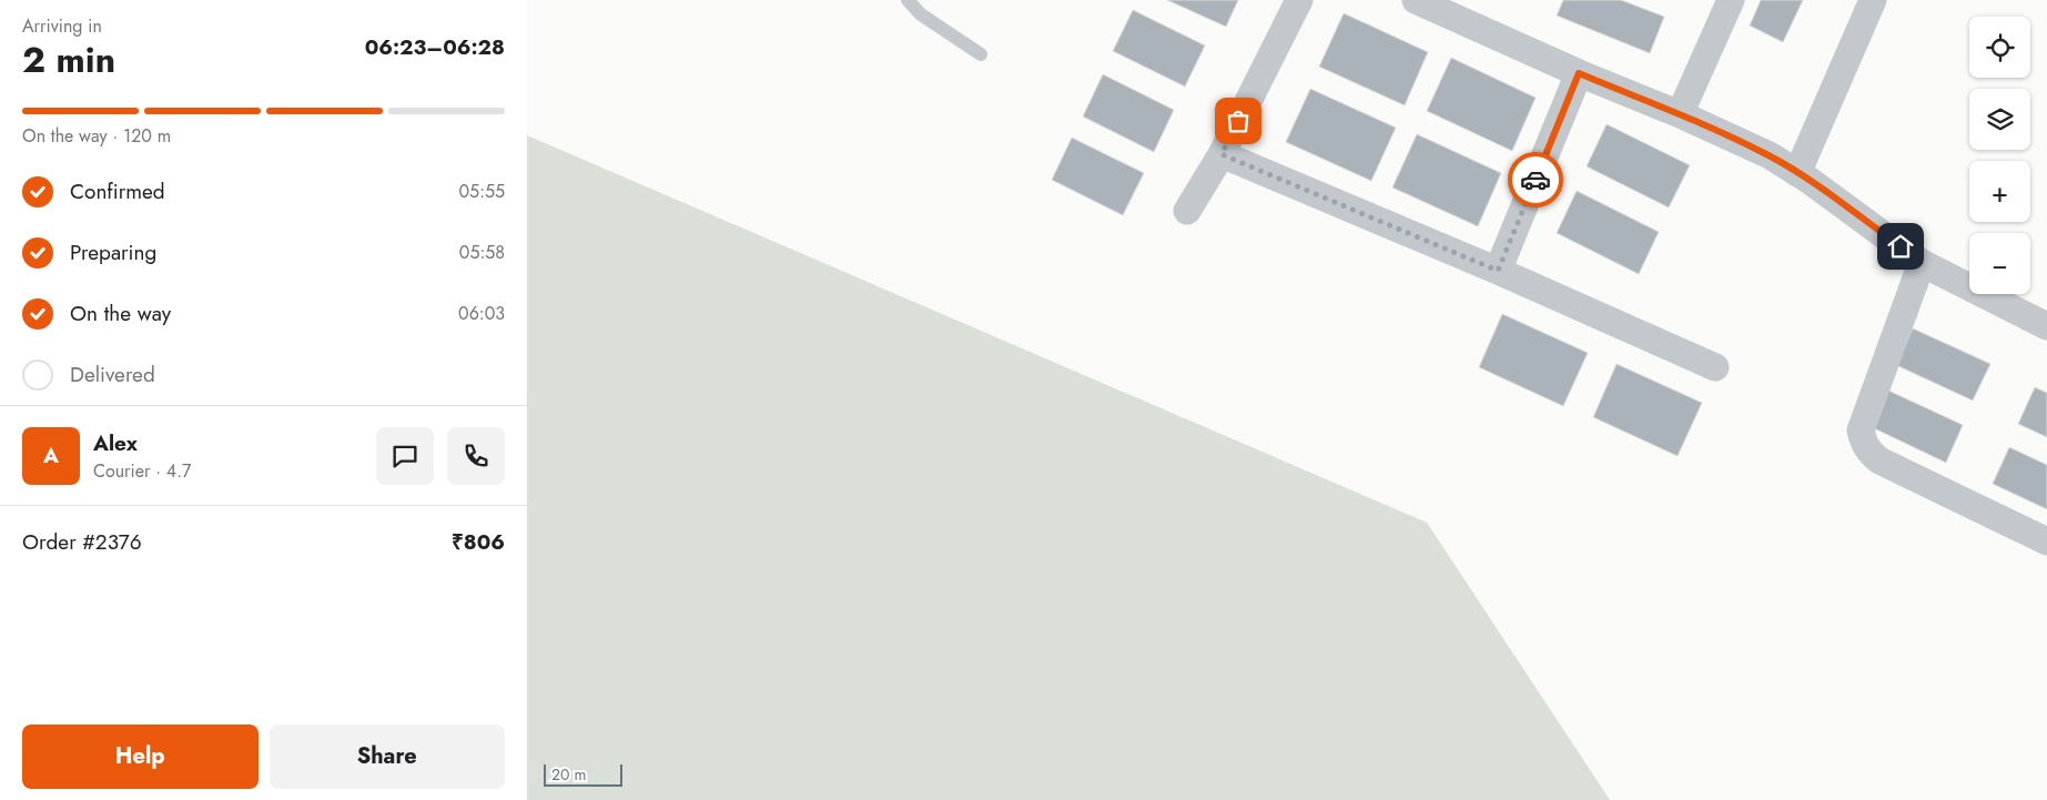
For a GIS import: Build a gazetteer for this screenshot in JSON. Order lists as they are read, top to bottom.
{
  "scale_bar": "20 m",
  "page": {
    "heading": ["2 min", "Arriving in", "06:23–06:28"],
    "panel": [
      "Alex",
      "Courier · 4.7",
      "Order #2376",
      "₹806"
    ],
    "map_buttons": ["+", "−"],
    "bar": "On the way · 120 m",
    "list": [
      ["Confirmed", "05:55"],
      ["Preparing", "05:58"],
      ["On the way", "06:03"],
      "Delivered"
    ],
    "round": "A",
    "buttons": ["Help", "Share"],
    "scale": "20 m"
  }
}
